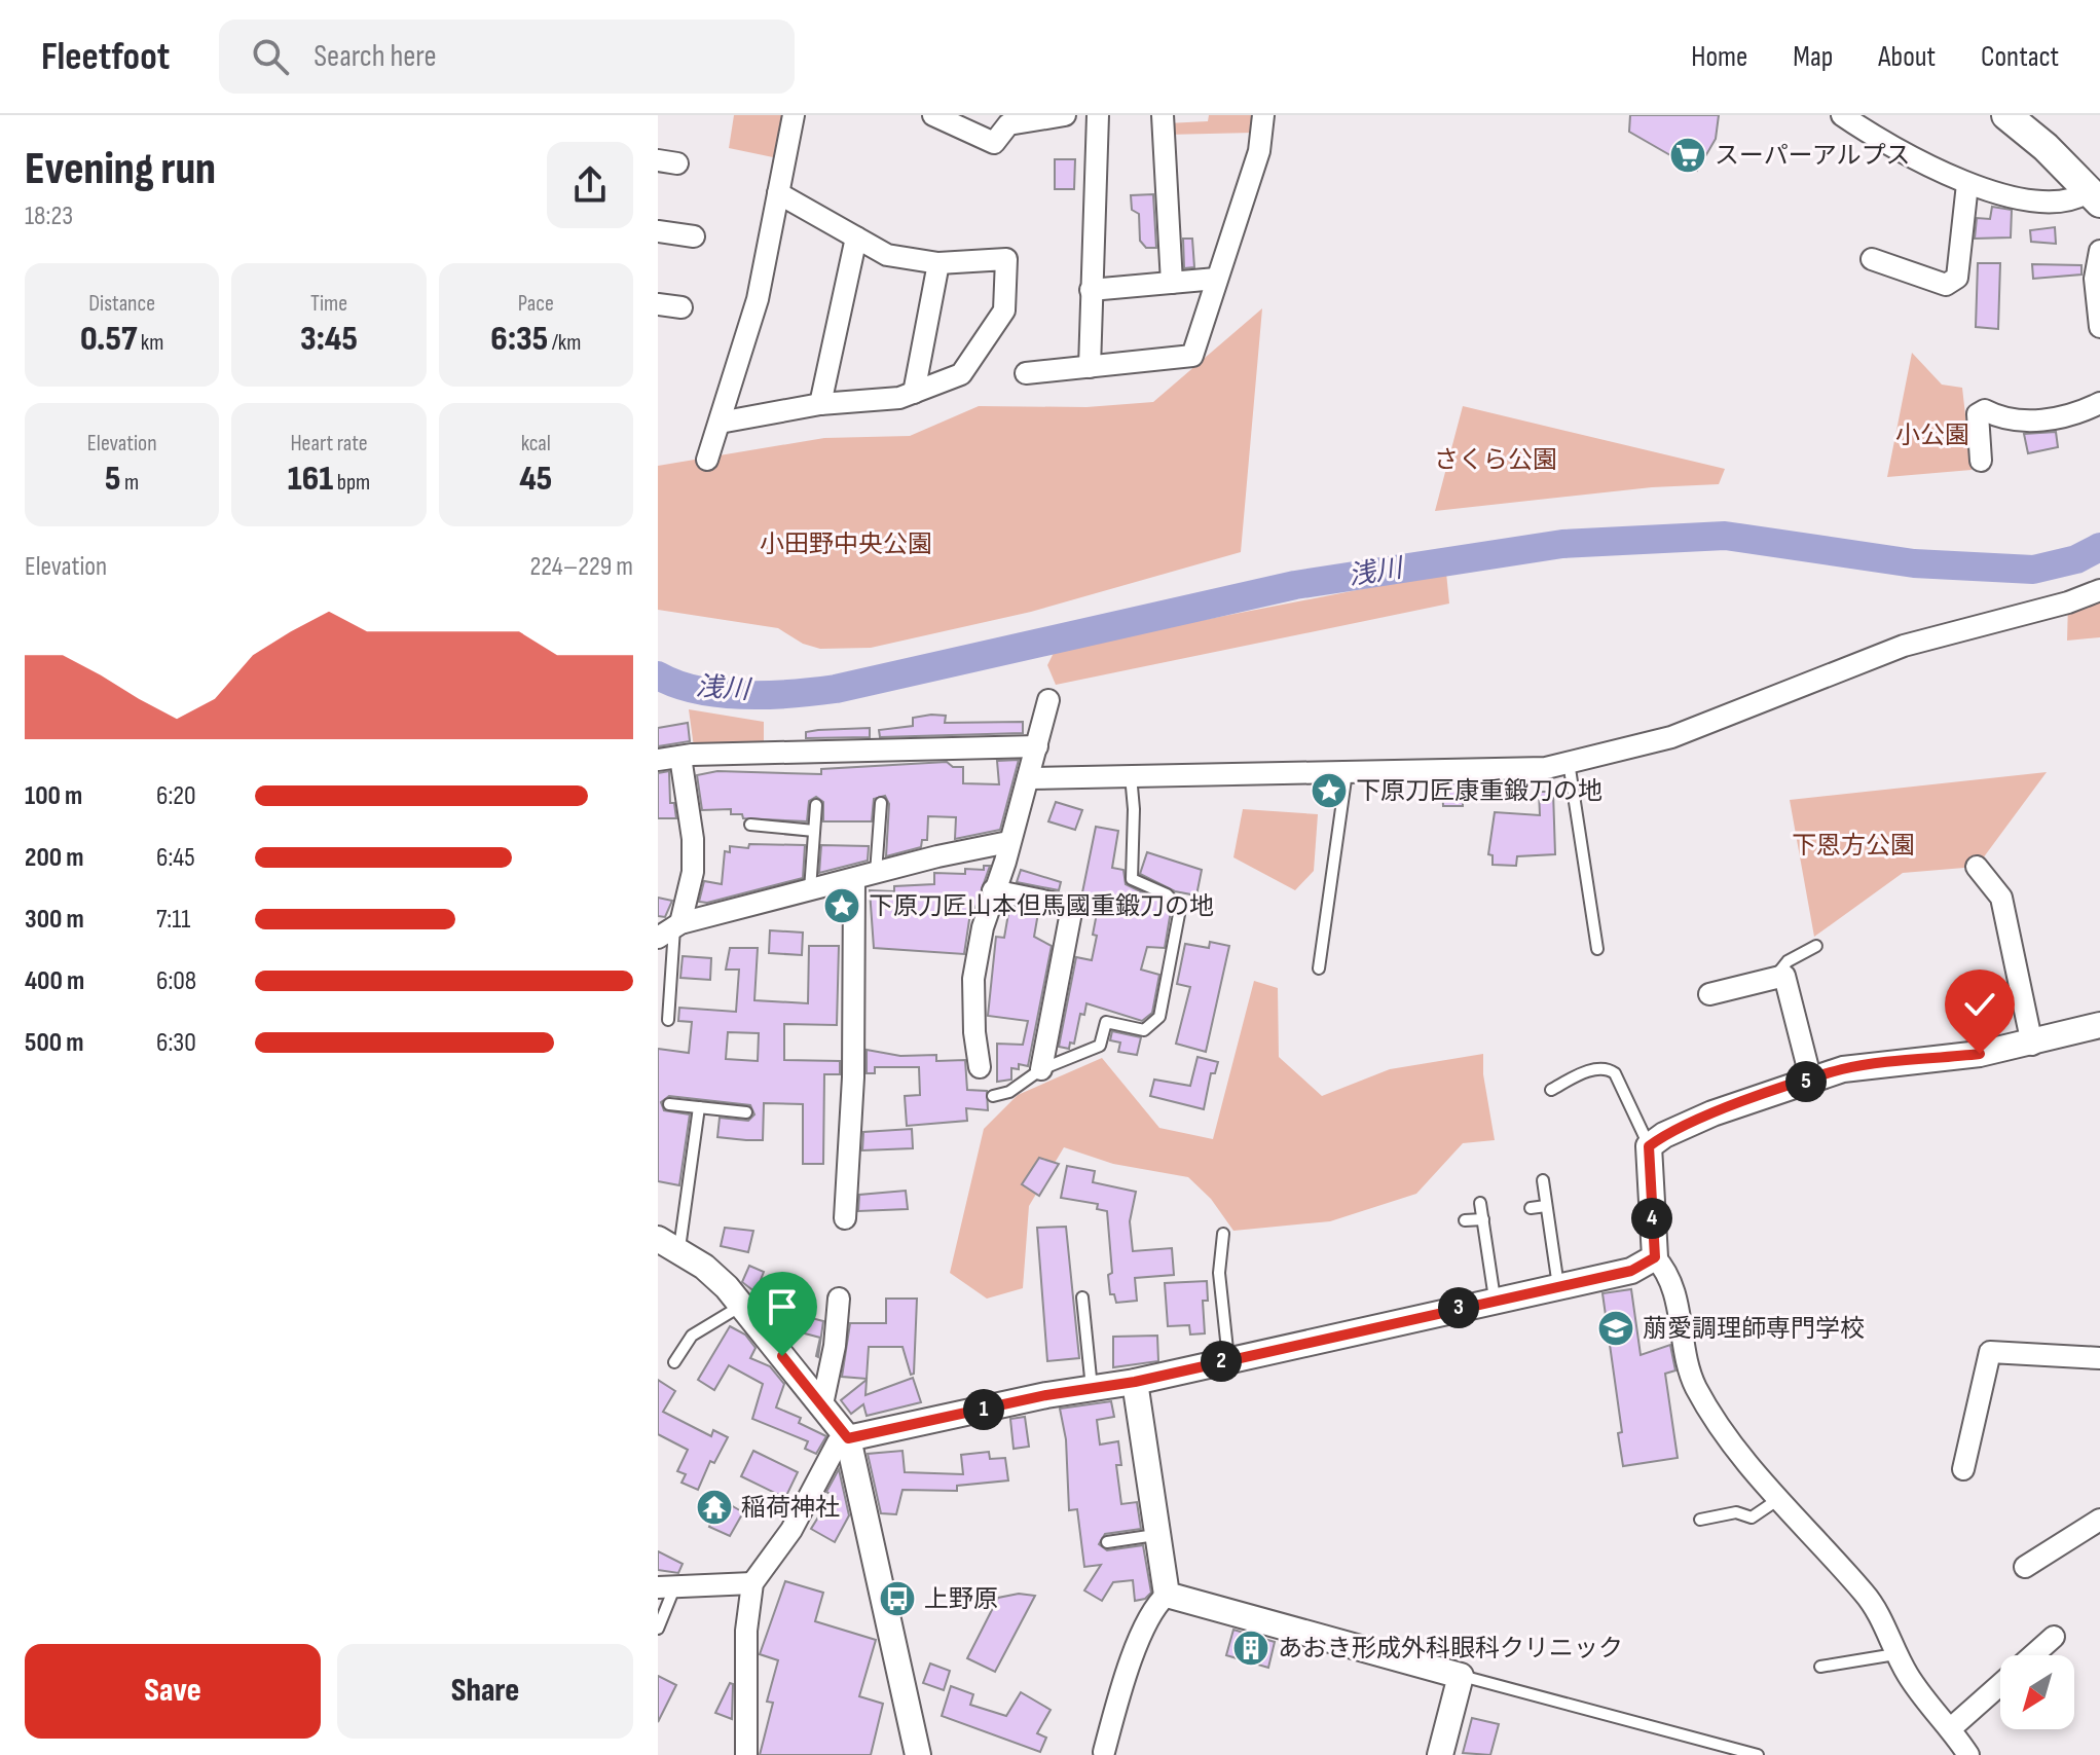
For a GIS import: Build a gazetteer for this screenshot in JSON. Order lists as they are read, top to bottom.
{
  "water": ["浅川"],
  "parks": [
    "小公園",
    "さくら公園",
    "小田野中央公園",
    "下恩方公園"
  ],
  "places": {
    "supermarket": ["スーパーアルプス"],
    "place": ["下原刀匠康重鍛刀の地", "下原刀匠山本但馬國重鍛刀の地"],
    "school or university": ["萠愛調理師専門学校"],
    "temple": ["稲荷神社"],
    "bus stop": ["上野原"],
    "building": ["あおき形成外科眼科クリニック"]
  },
  "north": "bottom left",
  "page": {
    "header": "Fleetfoot",
    "search": "Search here",
    "nav": [
      "Home",
      "Map",
      "About",
      "Contact"
    ],
    "heading": ["Evening run", "18:23"],
    "stats": [
      ["Distance", "0.57 km"],
      ["Time", "3:45"],
      ["Pace", "6:35 /km"],
      ["Elevation", "5 m"],
      ["Heart rate", "161 bpm"],
      ["kcal", "45"]
    ],
    "chart": ["Elevation", "224–229 m"],
    "list": [
      {
        "name": "100 m",
        "note": "6:20"
      },
      {
        "name": "200 m",
        "note": "6:45"
      },
      {
        "name": "300 m",
        "note": "7:11"
      },
      {
        "name": "400 m",
        "note": "6:08"
      },
      {
        "name": "500 m",
        "note": "6:30"
      }
    ],
    "pins": [
      "5",
      "4",
      "3",
      "2",
      "1"
    ],
    "buttons": ["Save", "Share"]
  }
}
